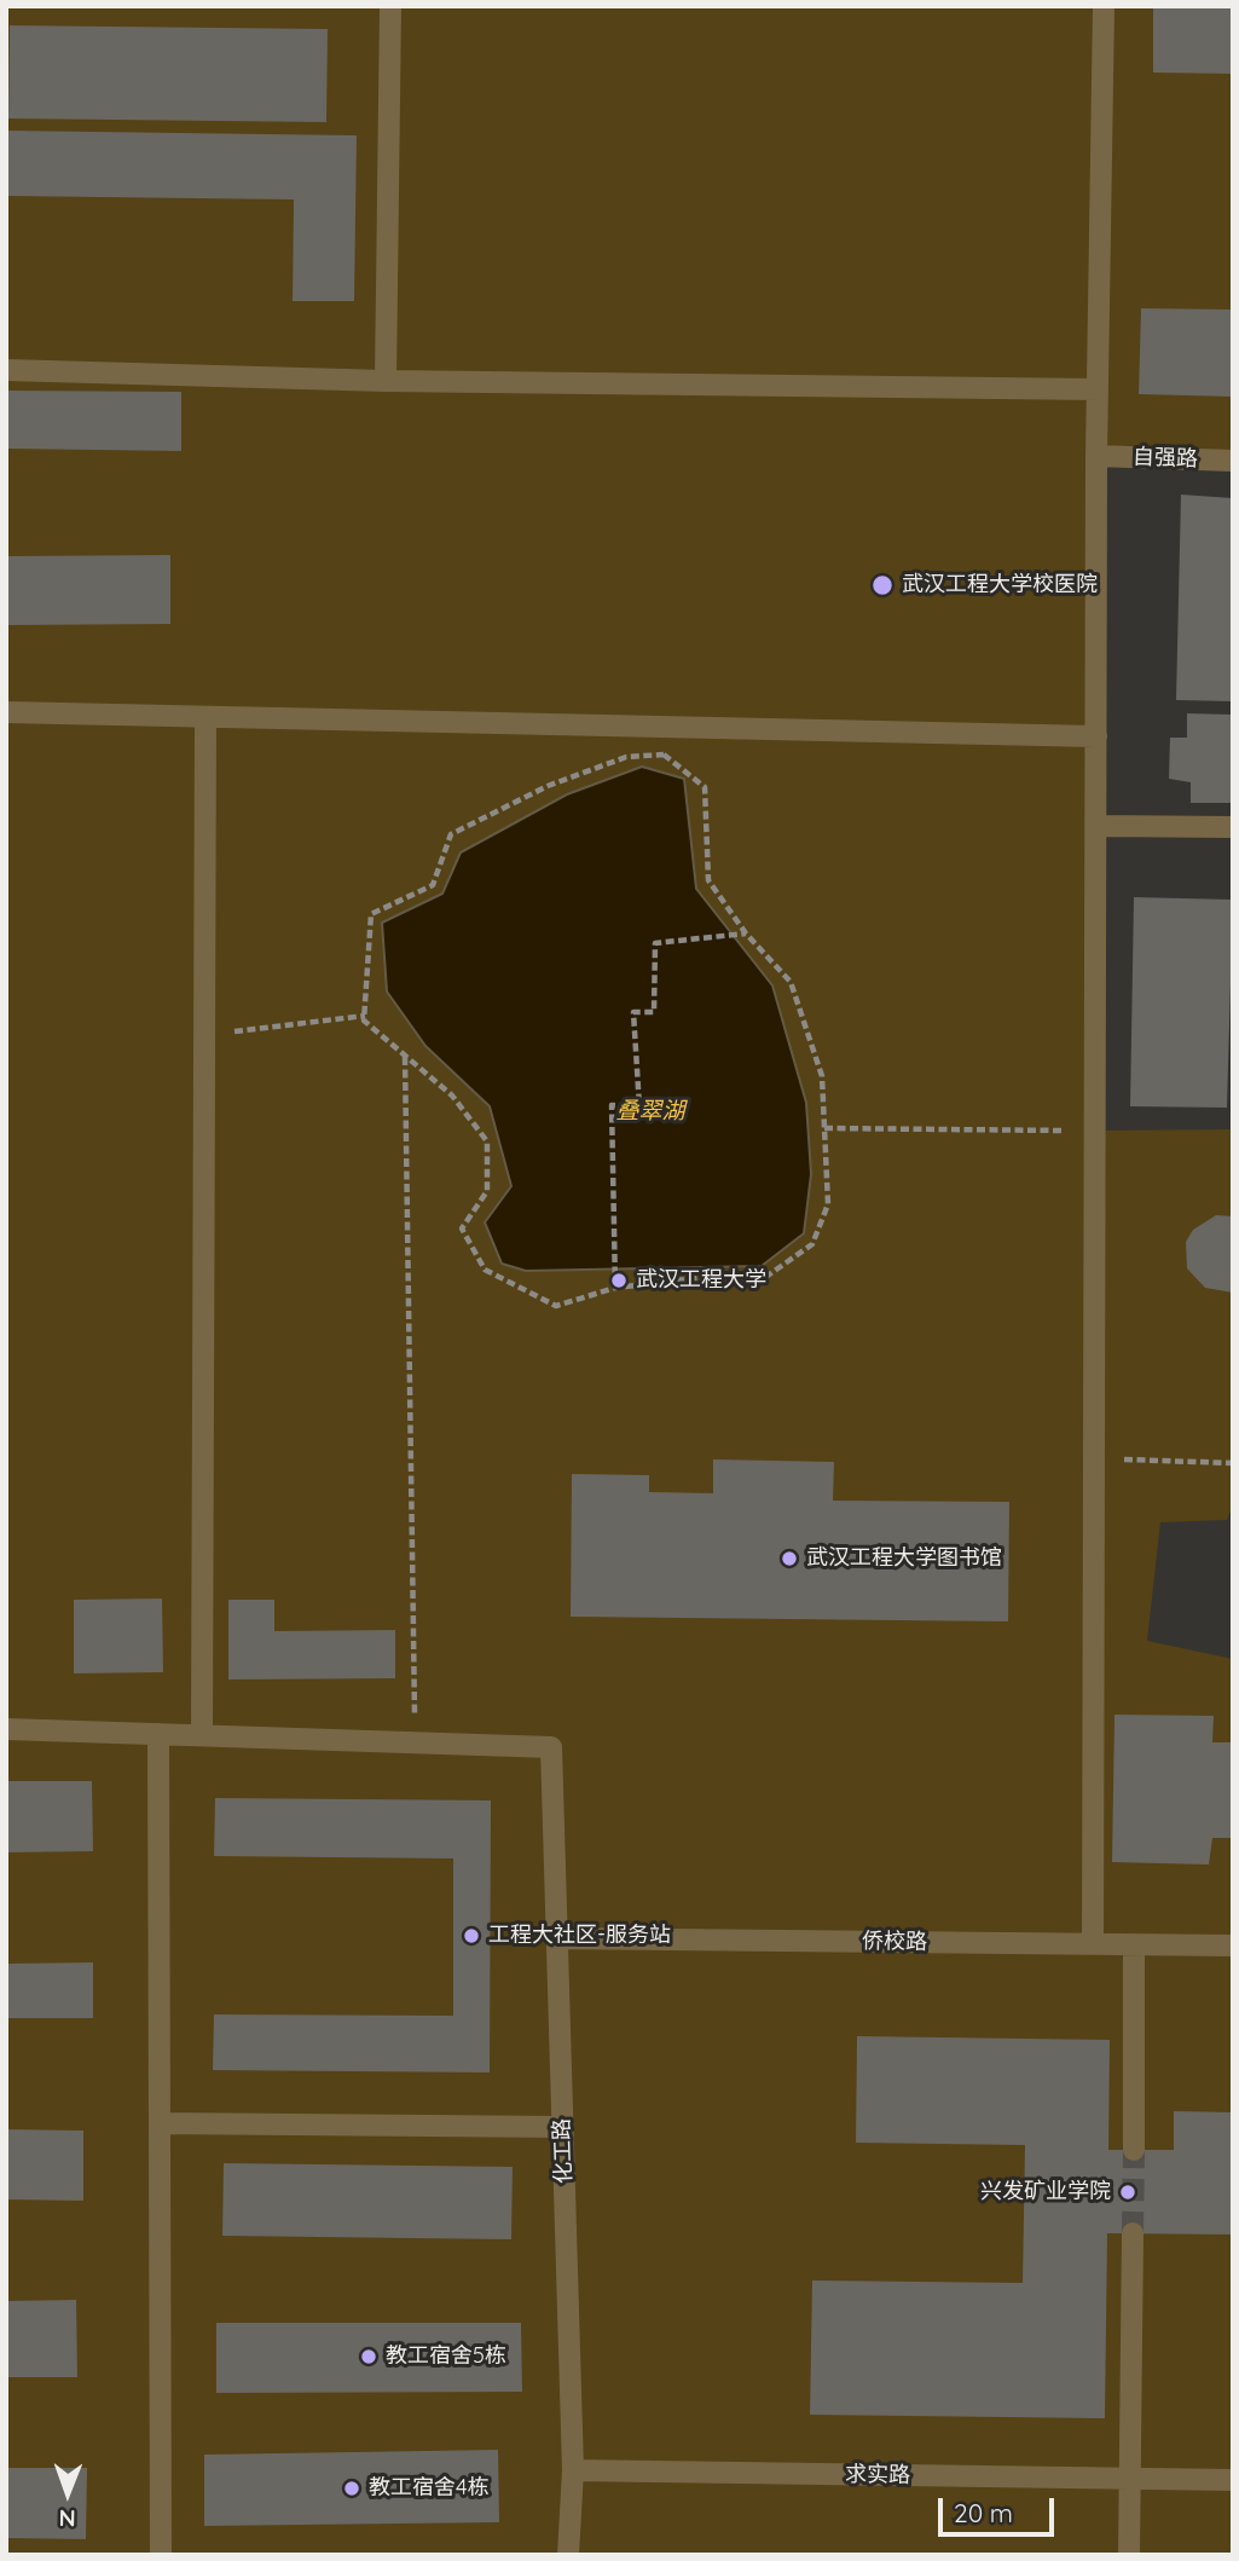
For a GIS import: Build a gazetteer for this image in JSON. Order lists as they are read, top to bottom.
{
  "streets": {
    "street": [
      "自强路",
      "侨校路",
      "化工路",
      "求实路"
    ]
  },
  "crossings": [
    ["侨校路", "化工路"],
    ["化工路", "求实路"]
  ],
  "water": ["叠翠湖"],
  "places": [
    "武汉工程大学校医院",
    "武汉工程大学",
    "武汉工程大学图书馆",
    "工程大社区-服务站",
    "兴发矿业学院",
    "教工宿舍5栋",
    "教工宿舍4栋"
  ],
  "scale_bar": "20 m",
  "north": "bottom"
}
